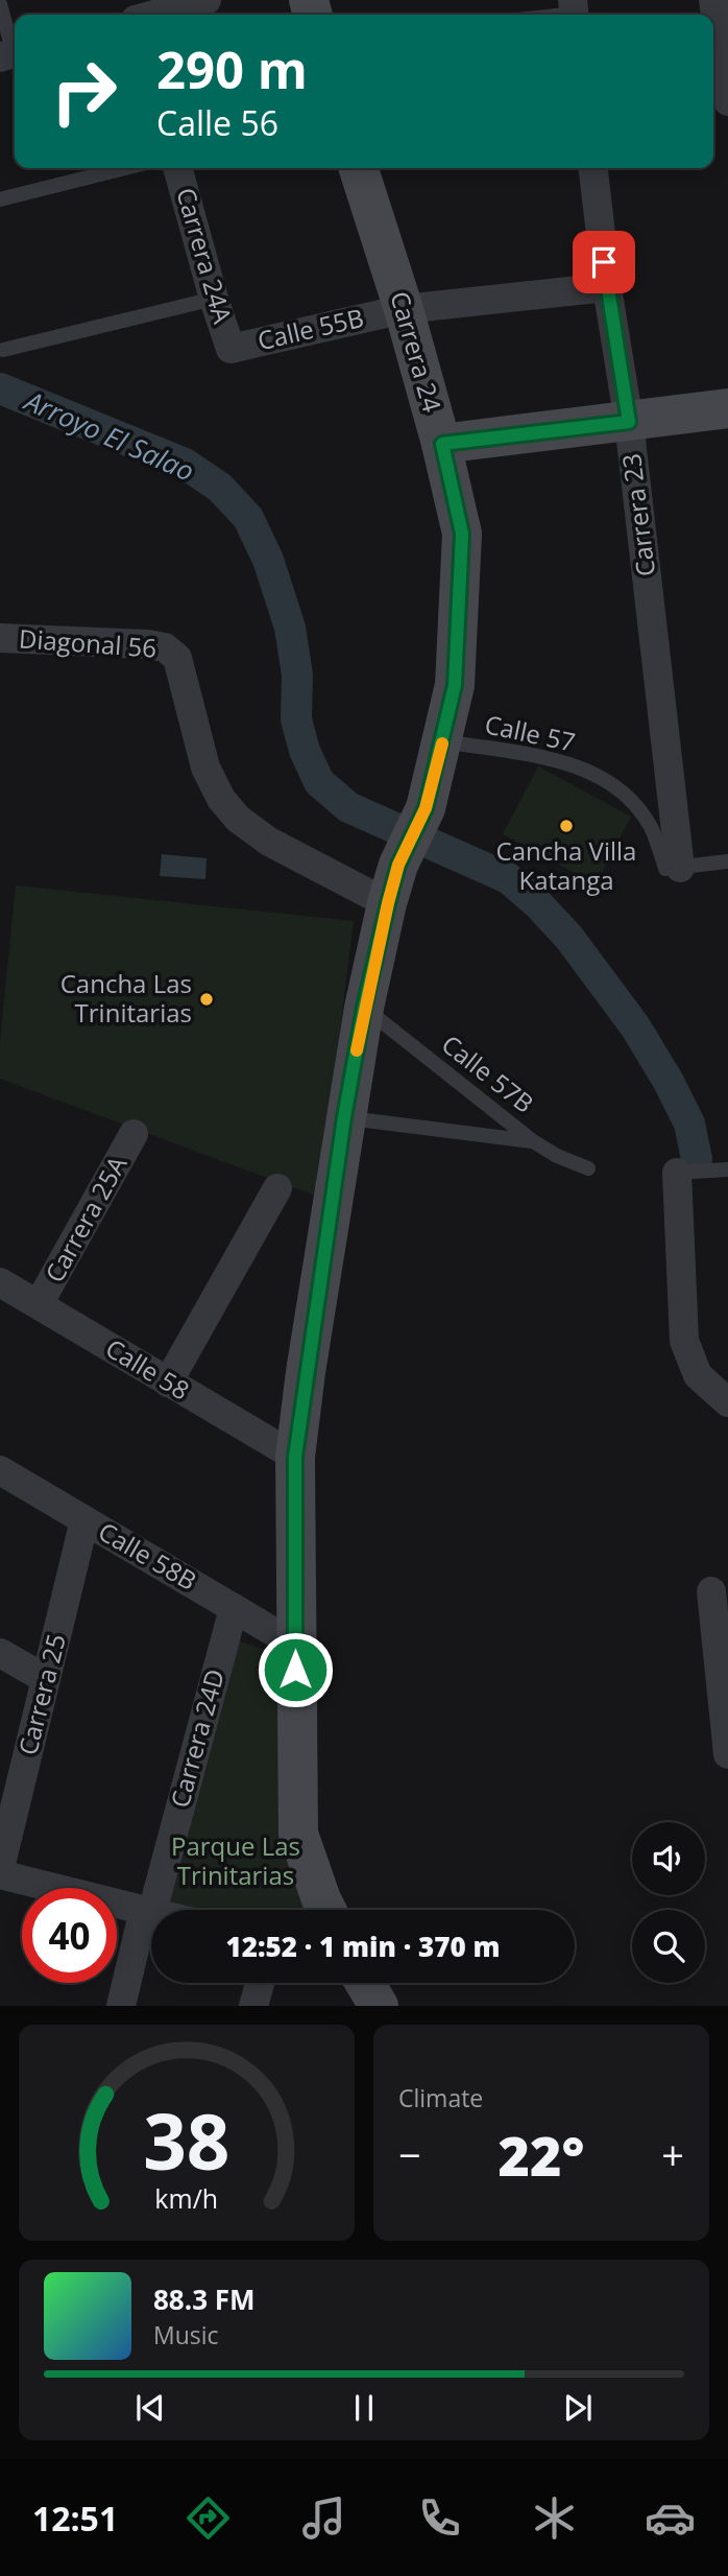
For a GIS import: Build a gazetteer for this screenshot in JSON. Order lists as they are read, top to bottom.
{
  "streets": {
    "street": [
      "Carrera 24A",
      "Calle 55B",
      "Carrera 24",
      "Carrera 23",
      "Diagonal 56",
      "Carrera 25A",
      "Calle 58",
      "Calle 58B",
      "Carrera 25",
      "Carrera 24D"
    ],
    "lane": ["Calle 57", "Calle 57B"]
  },
  "crossings": [
    ["Carrera 24A", "Calle 55B"],
    ["Calle 55B", "Carrera 24"],
    ["Calle 55B", "Carrera 23"],
    ["Carrera 24", "Diagonal 56"],
    ["Carrera 24", "Calle 57"],
    ["Carrera 24", "Calle 57B"],
    ["Carrera 24", "Calle 58"],
    ["Carrera 24", "Calle 58B"],
    ["Carrera 23", "Calle 57"],
    ["Carrera 25A", "Calle 58"],
    ["Calle 58B", "Carrera 25"],
    ["Calle 58B", "Carrera 24D"]
  ],
  "water": ["Arroyo El Salao"],
  "parks": ["Parque Las Trinitarias"],
  "places": ["Cancha Villa Katanga", "Cancha Las Trinitarias"],
  "page": {
    "turn": ["290 m", "Calle 56"],
    "limit": "40",
    "trip": "12:52 · 1 min · 370 m",
    "tile": "Climate",
    "heat": ["−", "22°", "+"],
    "song": ["88.3 FM", "Music"],
    "tabs": "12:51",
    "gauge": ["38", "km/h"]
  }
}
